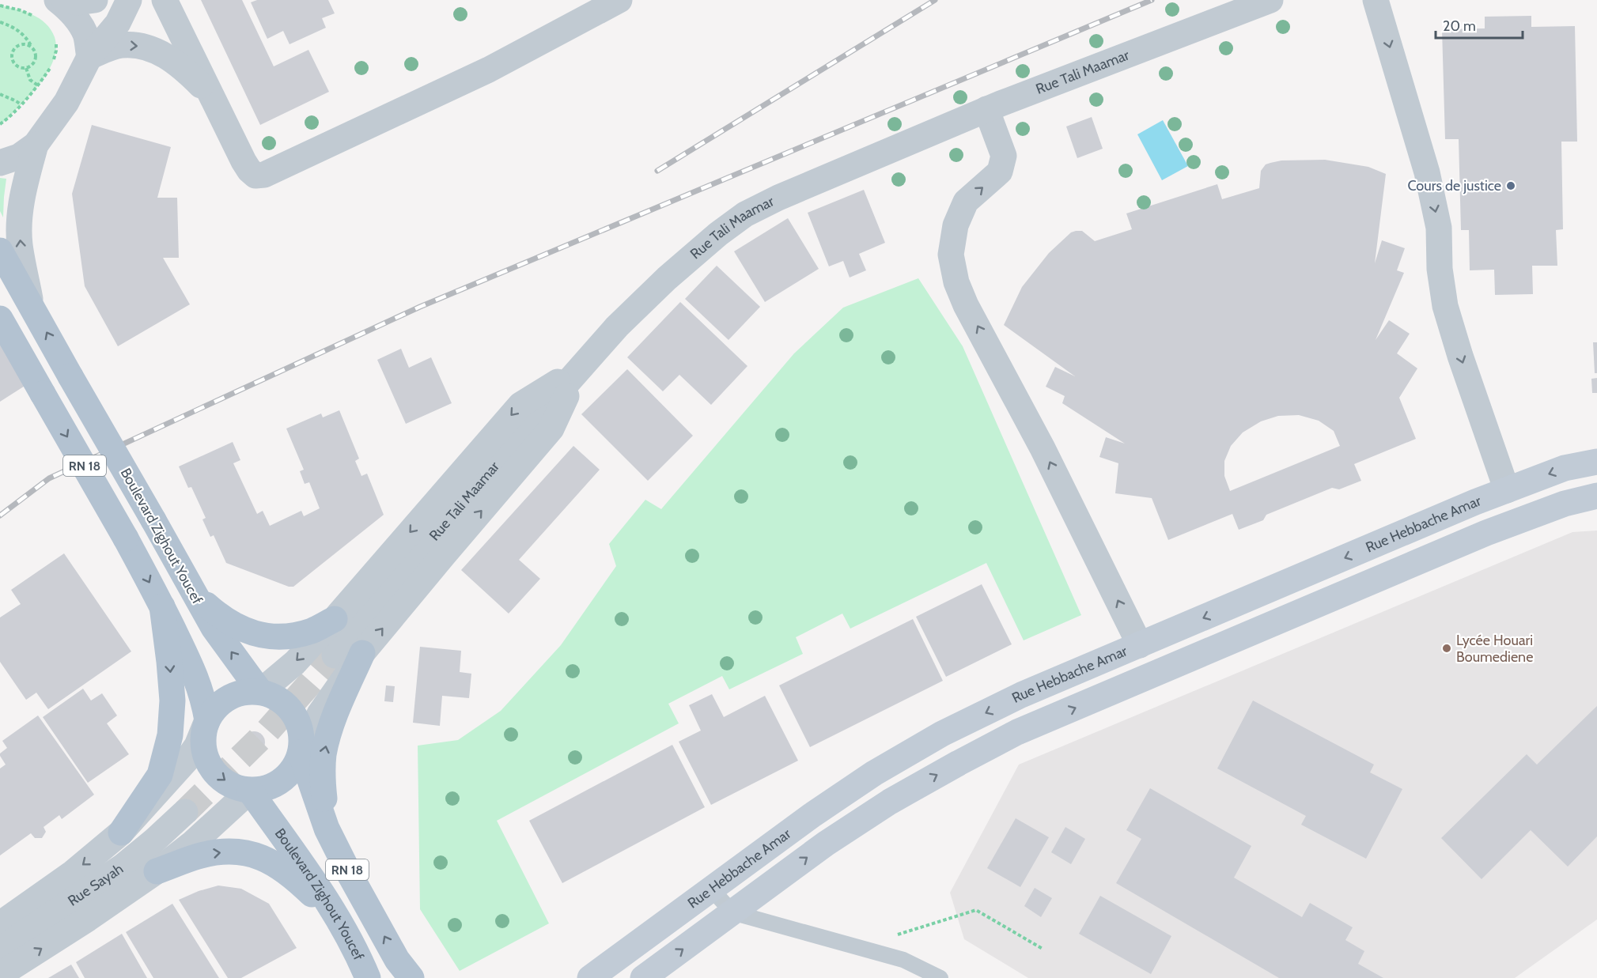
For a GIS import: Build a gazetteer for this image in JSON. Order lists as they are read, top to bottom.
{
  "streets": {
    "main road": ["RN 18", "Rue Hebbache Amar", "Boulevard Zighout Youcef"],
    "street": ["Rue Tali Maamar", "Rue Sayah"]
  },
  "crossings": [
    ["RN 18", "Boulevard Zighout Youcef"]
  ],
  "places": ["Cours de justice", "Lycée Houari Boumediene"],
  "scale_bar": "20 m"
}
